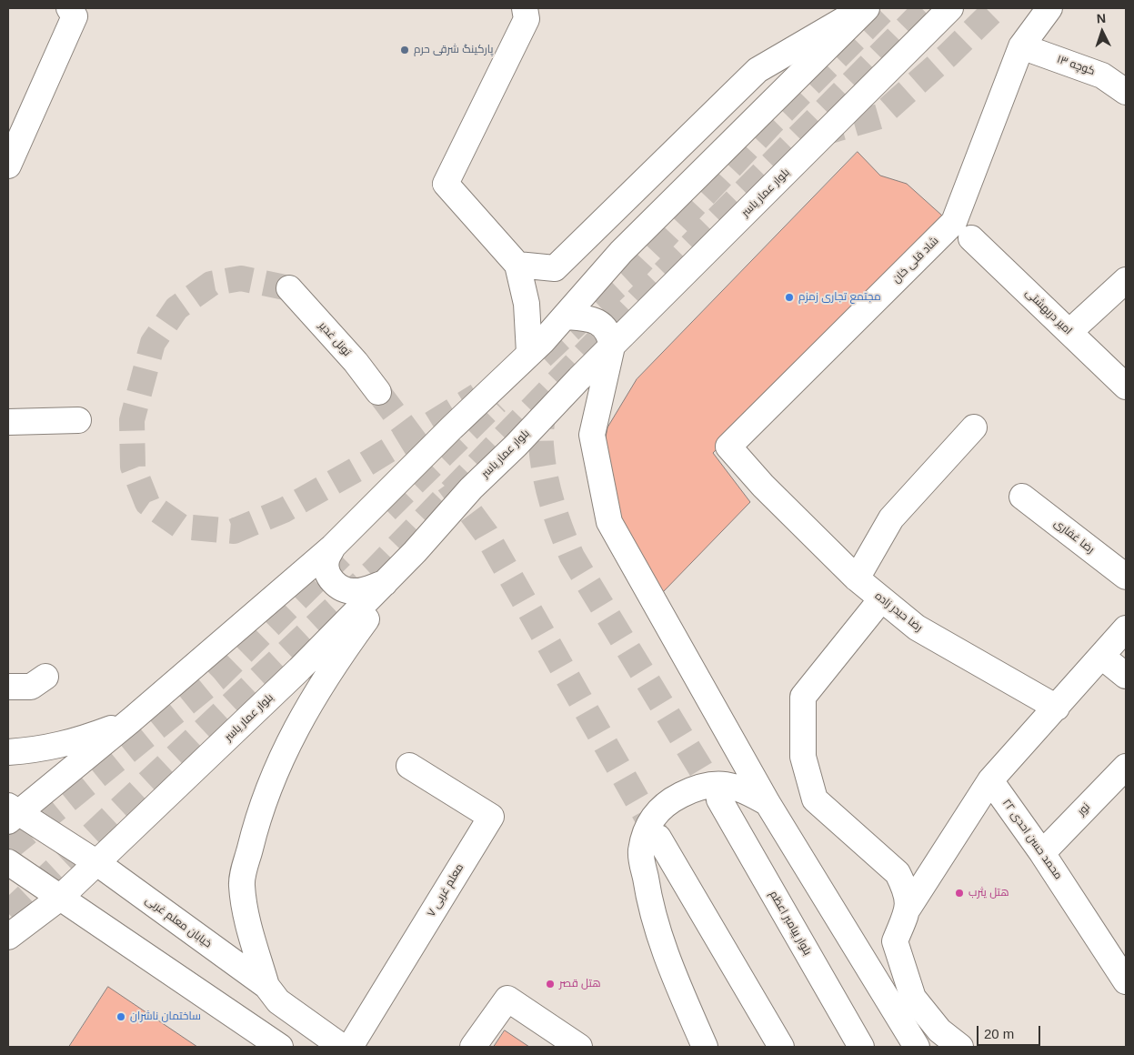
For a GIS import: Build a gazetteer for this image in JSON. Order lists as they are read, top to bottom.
{
  "streets": {
    "main road": [
      "کوچه ۱۳",
      "بلوار عمار یاسر",
      "شاد قلی خان",
      "امیر دربهشتی",
      "تونل غدیر",
      "رضا غفاری",
      "رضا حیدر زاده",
      "نور",
      "۲۲ محمد حسن احدی",
      "معلم غربی ۷",
      "خیابان معلم غربی",
      "بلوار پیامبر اعظم"
    ]
  },
  "crossings": [
    ["کوچه ۱۳", "شاد قلی خان"],
    ["بلوار عمار یاسر", "خیابان معلم غربی"],
    ["شاد قلی خان", "رضا حیدر زاده"],
    ["نور", "۲۲ محمد حسن احدی"]
  ],
  "places": [
    "پارکینگ شرقی حرم",
    "مجتمع تجاری زمزم",
    "هتل یثرب",
    "هتل قصر",
    "ساختمان ناشران"
  ],
  "scale_bar": "20 m",
  "north": "top"
}
